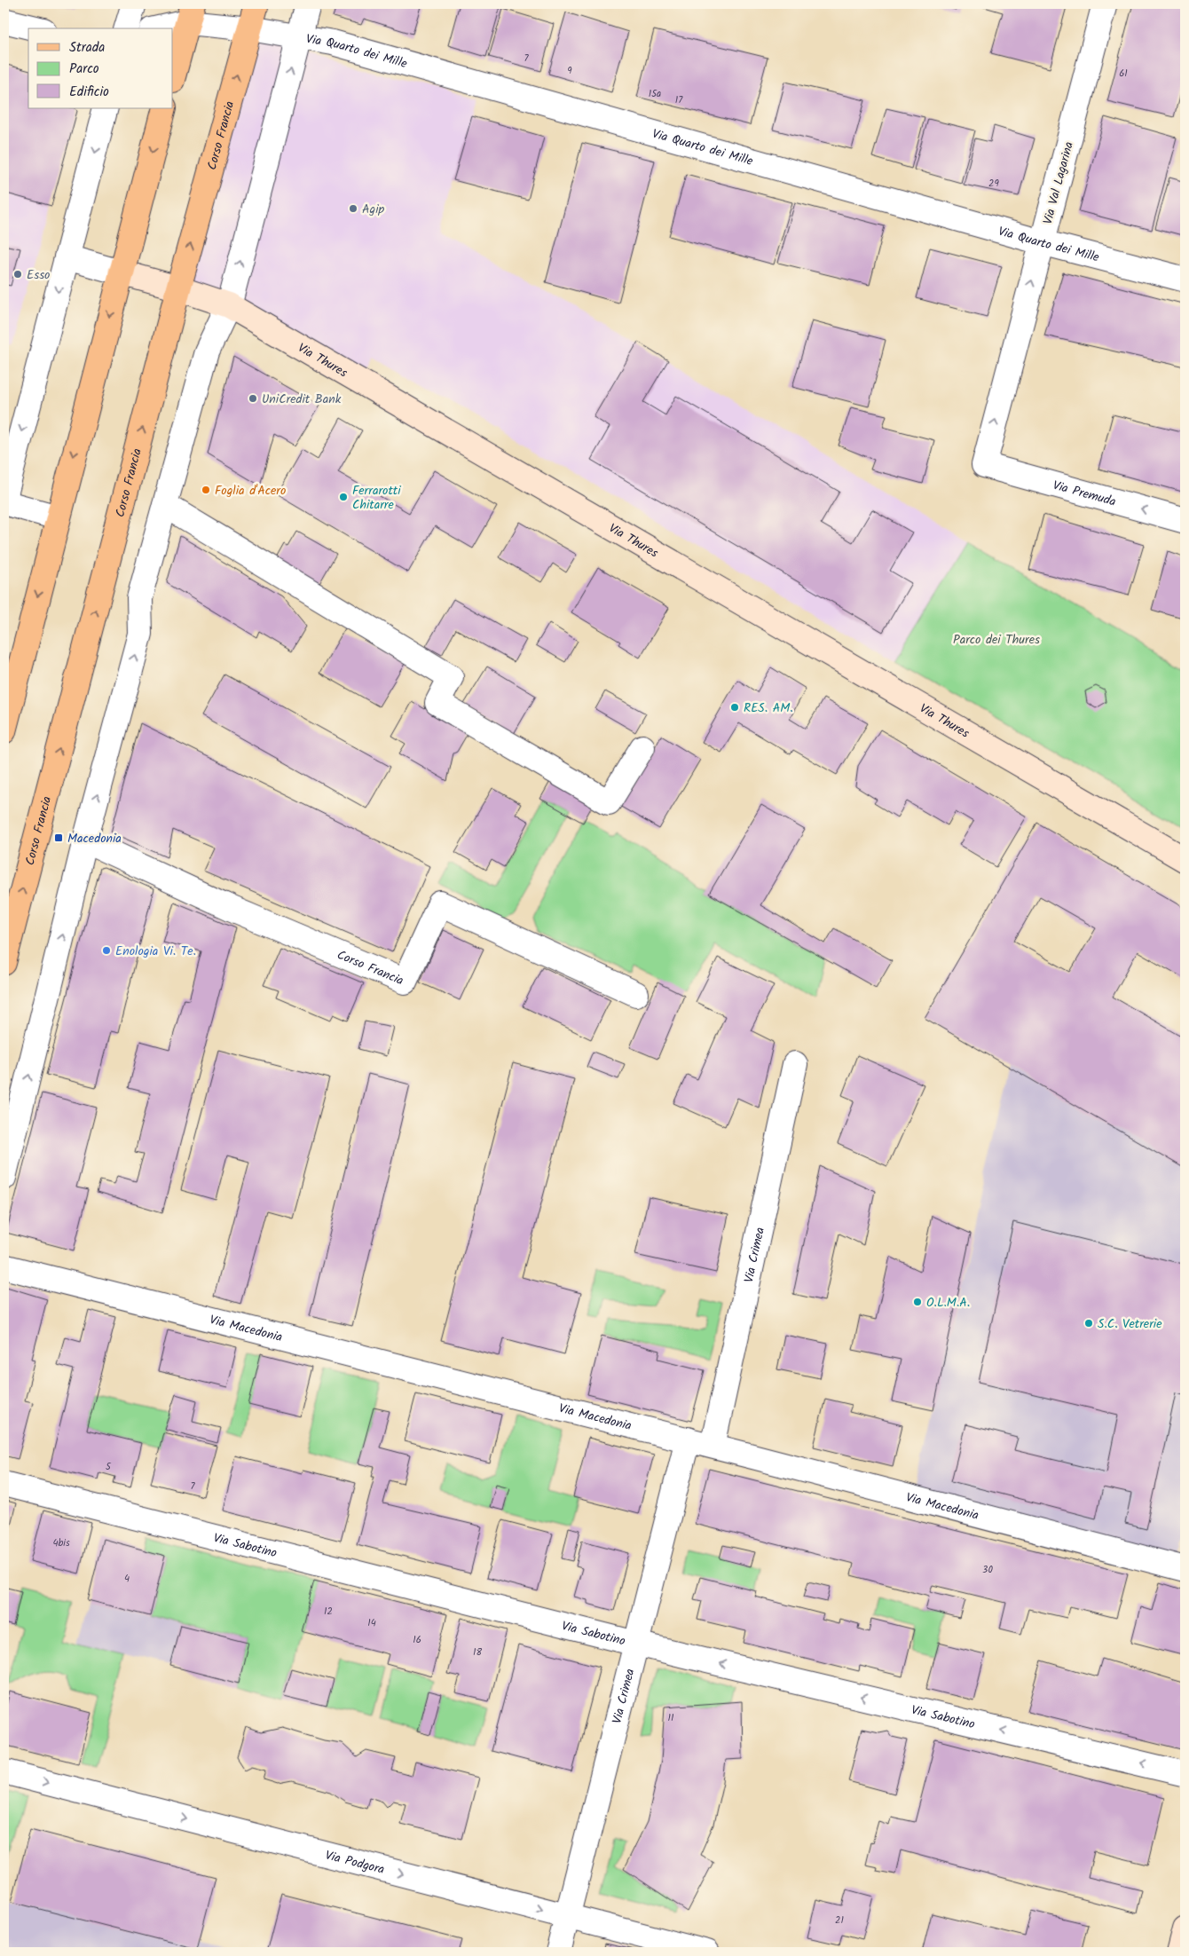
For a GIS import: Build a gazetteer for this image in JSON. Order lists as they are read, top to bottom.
{
  "streets": {
    "main road": ["Corso Francia"],
    "street": [
      "Via Quarto dei Mille",
      "Via Val Lagarina",
      "Via Thures",
      "Via Premuda",
      "Via Crimea",
      "Via Macedonia",
      "Via Sabotino",
      "Via Podgora"
    ]
  },
  "crossings": [
    ["Via Quarto dei Mille", "Corso Francia"],
    ["Via Quarto dei Mille", "Via Val Lagarina"],
    ["Corso Francia", "Via Thures"],
    ["Via Val Lagarina", "Via Premuda"],
    ["Via Crimea", "Via Macedonia"],
    ["Via Crimea", "Via Sabotino"],
    ["Via Crimea", "Via Podgora"]
  ],
  "one_way": [
    "Via Val Lagarina",
    "Via Premuda",
    "Via Sabotino",
    "Via Podgora"
  ],
  "parks": ["Parco dei Thures"],
  "places": {
    "other": [
      "Agip",
      "Esso",
      "UniCredit Bank",
      "Foglia d'Acero",
      "Ferrarotti Chitarre",
      "RES. AM.",
      "Enologia Vi. Te.",
      "O.L.M.A.",
      "S.C. Vetrerie"
    ],
    "transit": ["Macedonia"]
  },
  "house_numbers": [
    "7",
    "9",
    "61",
    "15a",
    "17",
    "29",
    "5",
    "7",
    "4bis",
    "30",
    "4",
    "12",
    "14",
    "16",
    "18",
    "11",
    "21"
  ],
  "legend": ["Strada", "Parco", "Edificio"]
}
